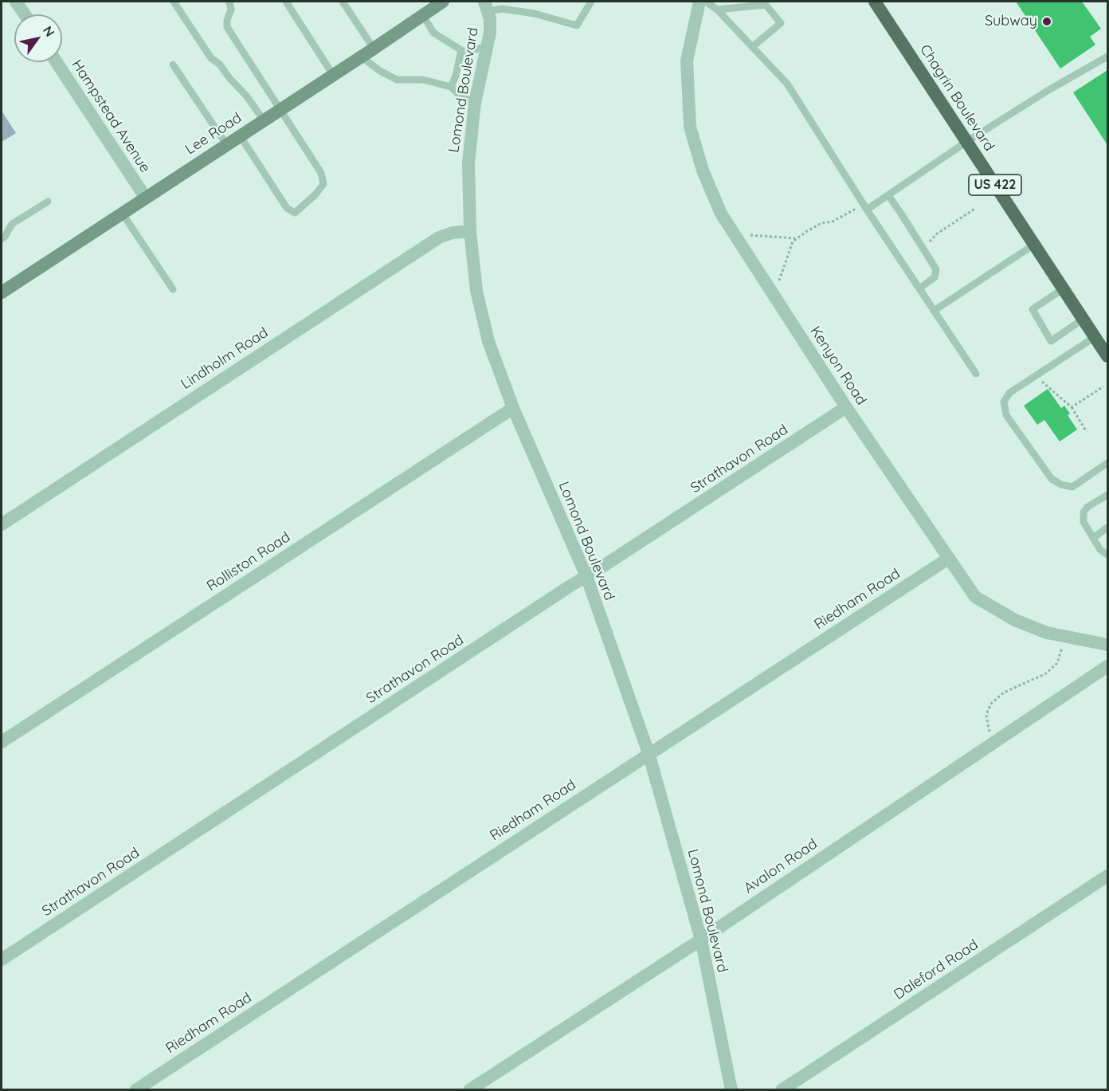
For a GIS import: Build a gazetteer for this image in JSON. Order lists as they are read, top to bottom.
{
  "streets": {
    "main road": ["Chagrin Boulevard", "Lee Road", "US 422"],
    "street": [
      "Lomond Boulevard",
      "Hampstead Avenue",
      "Lindholm Road",
      "Kenyon Road",
      "Strathavon Road",
      "Rolliston Road",
      "Riedham Road",
      "Avalon Road",
      "Daleford Road"
    ]
  },
  "crossings": [
    ["Lomond Boulevard", "Lindholm Road"],
    ["Lomond Boulevard", "Strathavon Road"],
    ["Lomond Boulevard", "Rolliston Road"],
    ["Lomond Boulevard", "Riedham Road"],
    ["Lomond Boulevard", "Avalon Road"],
    ["Hampstead Avenue", "Lee Road"],
    ["Kenyon Road", "Strathavon Road"],
    ["Kenyon Road", "Riedham Road"]
  ],
  "places": ["Subway"],
  "north": "top right"
}
